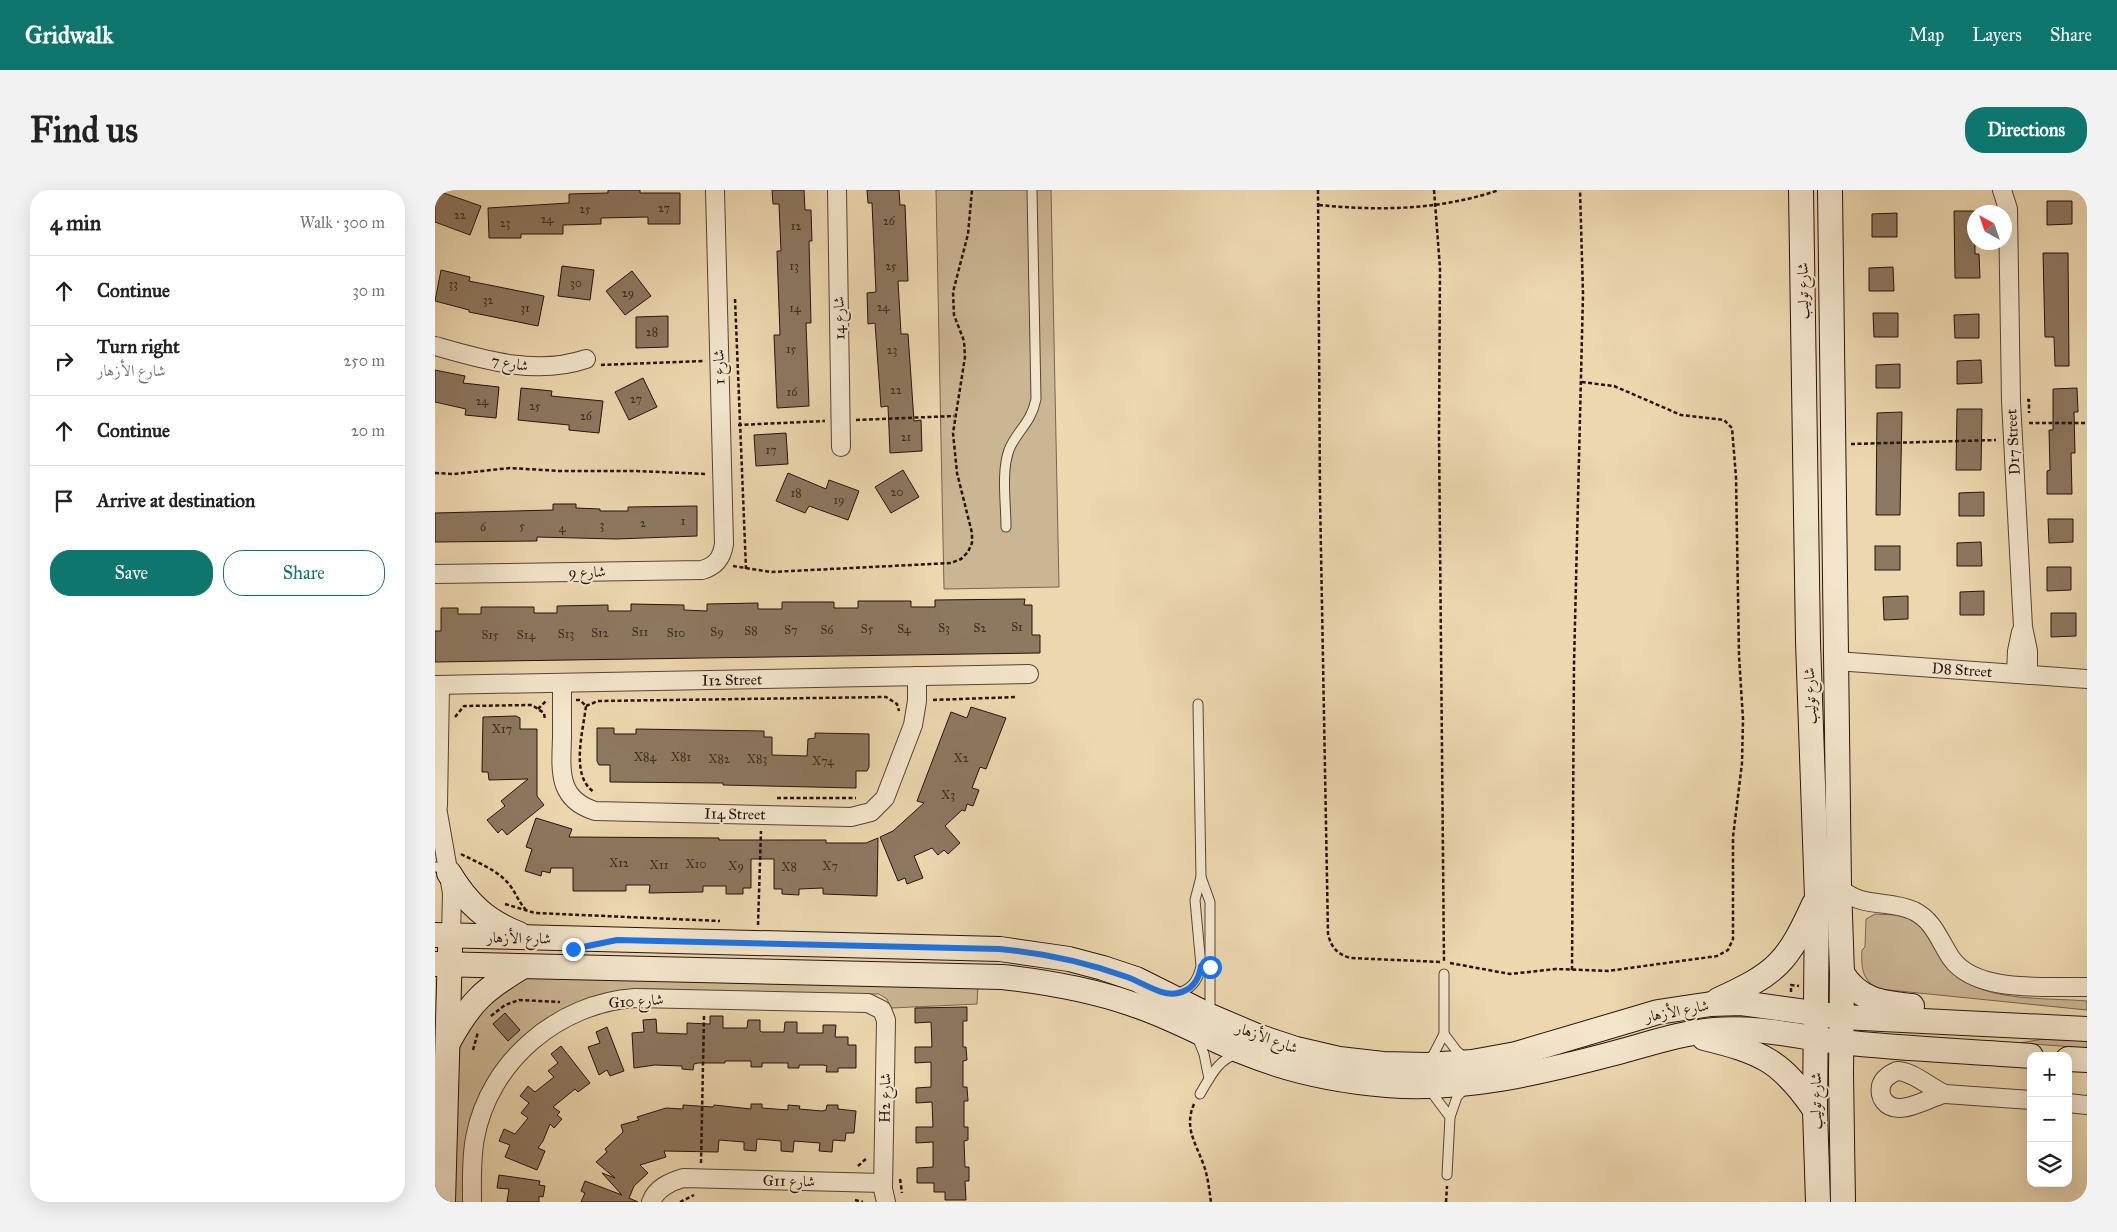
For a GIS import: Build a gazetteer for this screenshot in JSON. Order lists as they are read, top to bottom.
{
  "streets": {
    "street": [
      "شارع توليب",
      "شارع 14",
      "شارع 7",
      "شارع 1",
      "D17 Street",
      "شارع 9",
      "D8 Street",
      "I12 Street",
      "I14 Street",
      "شارع الأزهار",
      "G10 شارع",
      "H2 شارع",
      "G11 شارع"
    ]
  },
  "crossings": [
    ["شارع توليب", "D8 Street"],
    ["شارع توليب", "شارع الأزهار"],
    ["شارع 1", "شارع 9"],
    ["D17 Street", "D8 Street"],
    ["I12 Street", "I14 Street"],
    ["G10 شارع", "H2 شارع"],
    ["H2 شارع", "G11 شارع"]
  ],
  "house_numbers": [
    "27",
    "25",
    "22",
    "24",
    "26",
    "23",
    "12",
    "13",
    "25",
    "30",
    "33",
    "29",
    "32",
    "24",
    "31",
    "14",
    "28",
    "15",
    "23",
    "22",
    "16",
    "27",
    "24",
    "25",
    "26",
    "21",
    "17",
    "20",
    "18",
    "19",
    "1",
    "2",
    "3",
    "5",
    "6",
    "4",
    "S1",
    "S3",
    "S2",
    "S5",
    "S4",
    "S7",
    "S6",
    "S8",
    "S11",
    "S9",
    "S12",
    "S10",
    "S13",
    "S15",
    "S14",
    "X17",
    "X84",
    "X81",
    "X2",
    "X82",
    "X83",
    "X74",
    "X3",
    "X12",
    "X10",
    "X11",
    "X9",
    "X7",
    "X8"
  ],
  "north": "top left",
  "page": {
    "header": "Gridwalk",
    "nav": ["Map", "Layers", "Share"],
    "buttons": [
      "Directions",
      ["Save", "Share"]
    ],
    "title": "Find us",
    "heading": ["4 min", "Walk · 300 m"],
    "list": [
      ["Continue", "30 m"],
      ["Turn right", "شارع الأزهار", "250 m"],
      ["Continue", "20 m"],
      "Arrive at destination"
    ],
    "map_buttons": ["+", "−"]
  }
}
